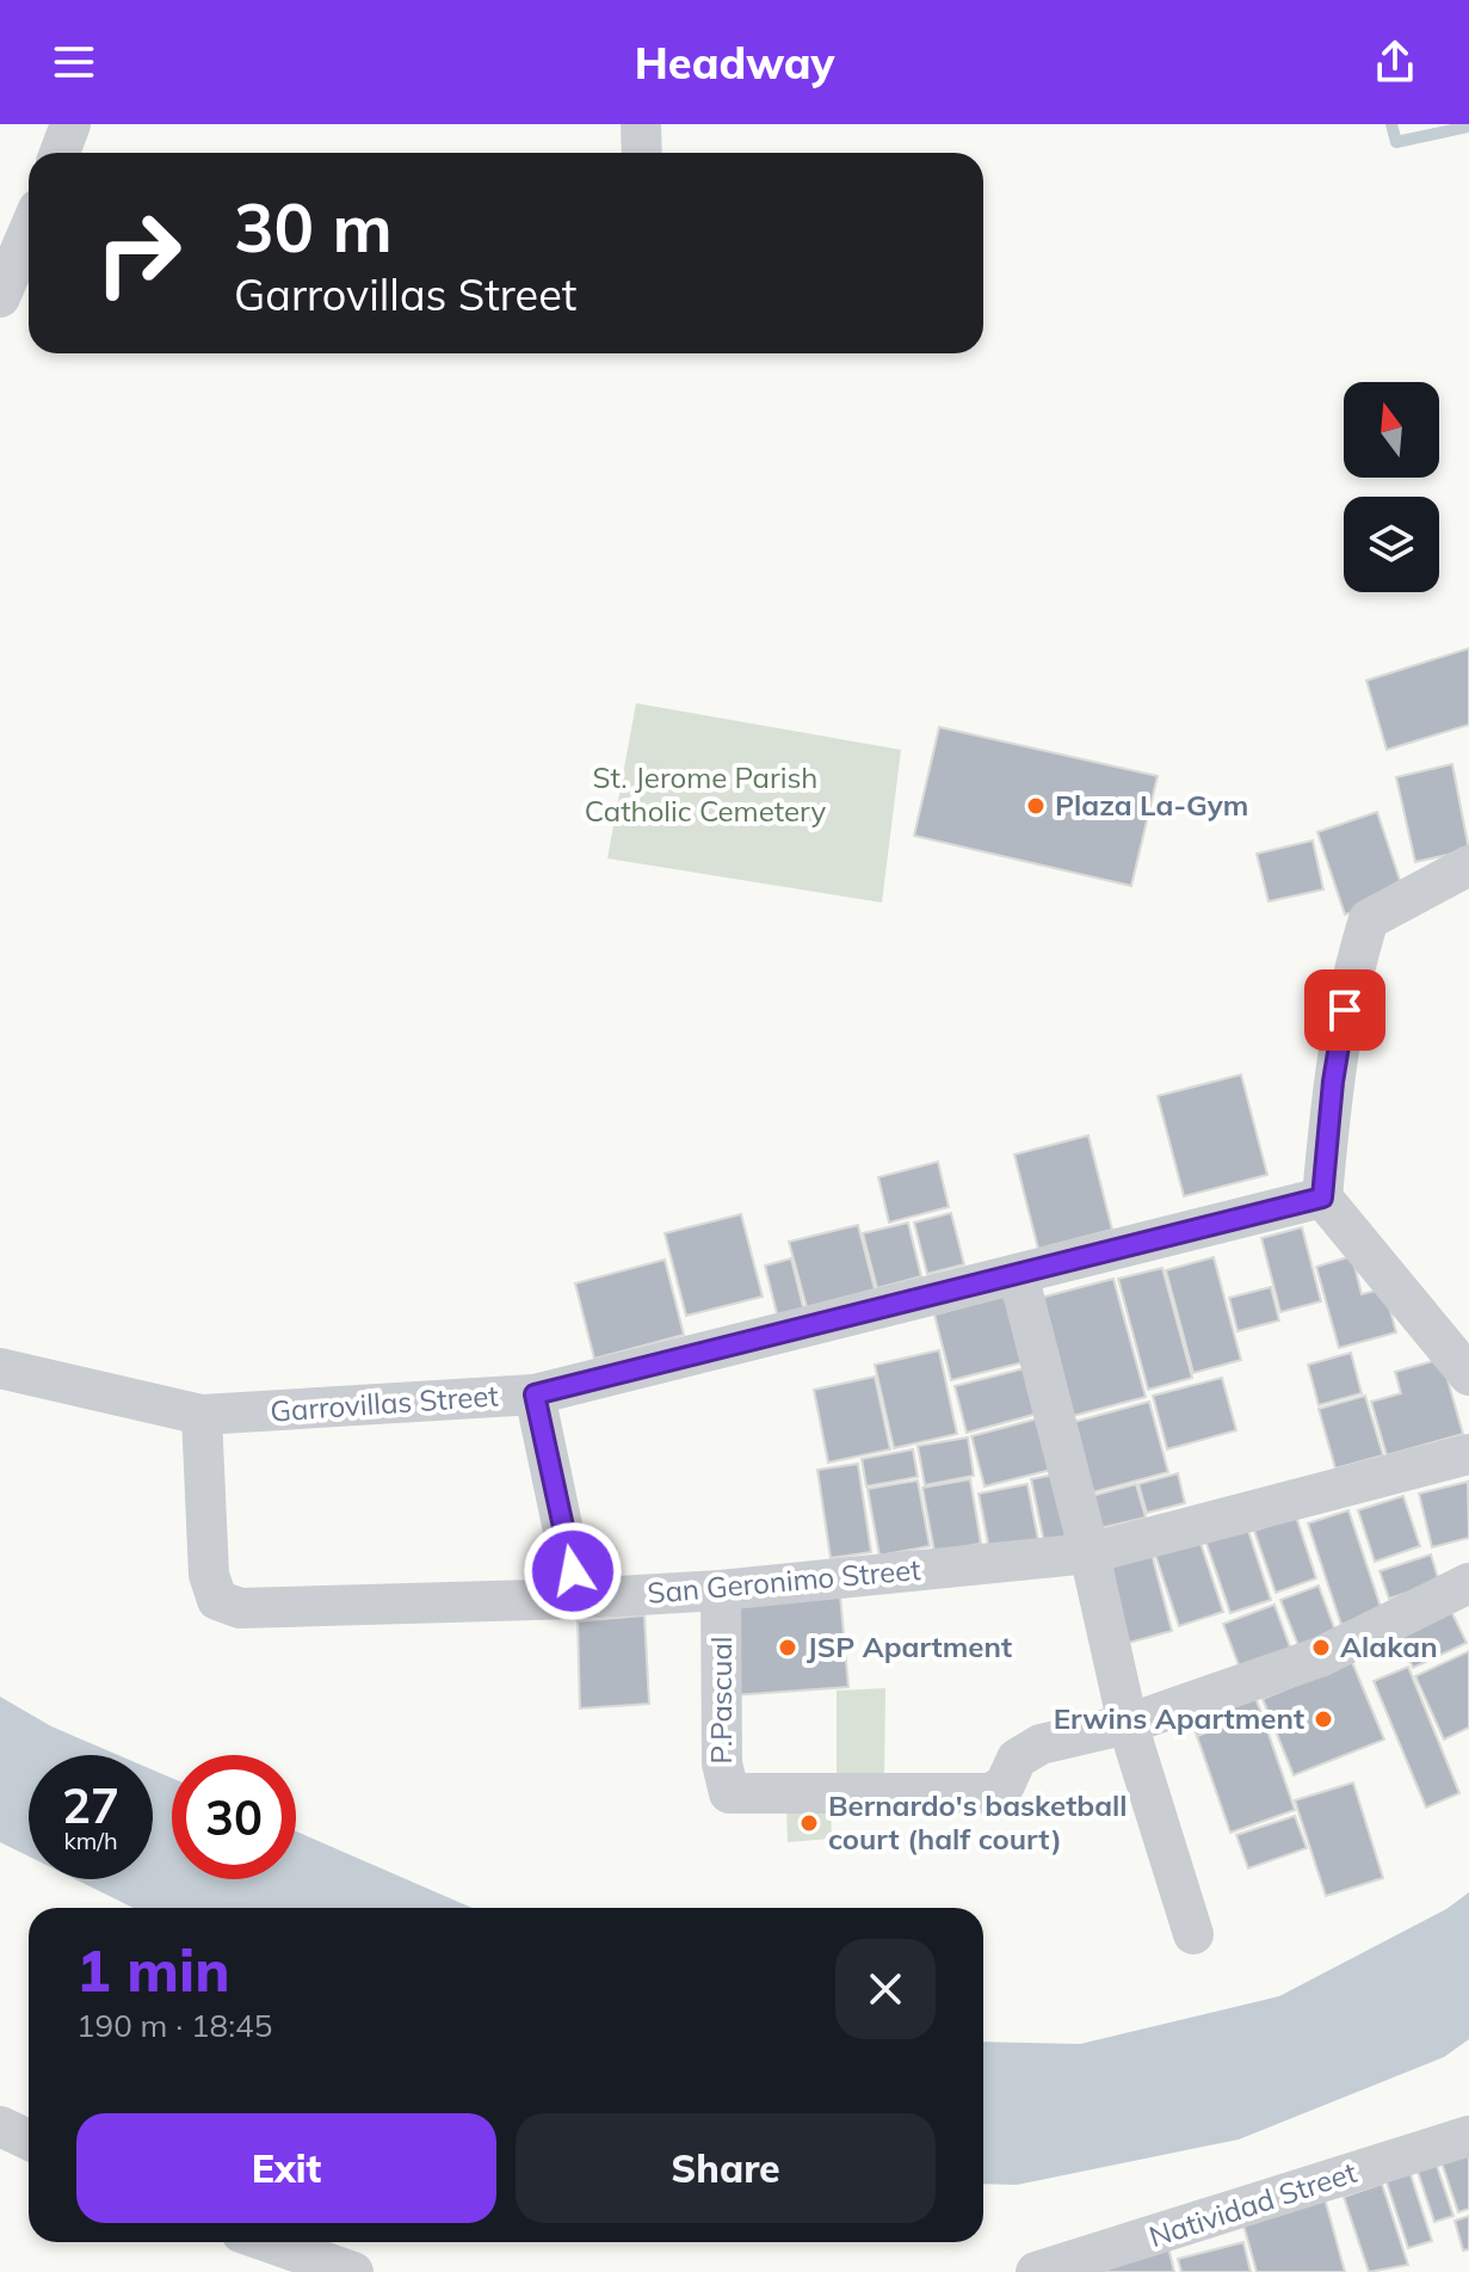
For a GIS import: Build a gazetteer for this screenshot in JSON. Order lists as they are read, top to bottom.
{
  "streets": {
    "street": [
      "Garrovillas Street",
      "San Geronimo Street",
      "P.Pascual",
      "Natividad Street"
    ]
  },
  "crossings": [
    ["Garrovillas Street", "San Geronimo Street"],
    ["San Geronimo Street", "P.Pascual"]
  ],
  "parks": ["St. Jerome Parish Catholic Cemetery"],
  "places": [
    "Plaza La-Gym",
    "JSP Apartment",
    "Alakan",
    "Erwins Apartment",
    "Bernardo's basketball court (half court)"
  ],
  "north": "top",
  "page": {
    "header": "Headway",
    "turn": ["30 m", "Garrovillas Street"],
    "speed": "27 km/h",
    "limit": "30",
    "heading": ["1 min", "190 m · 18:45"],
    "buttons": ["Exit", "Share"]
  }
}
